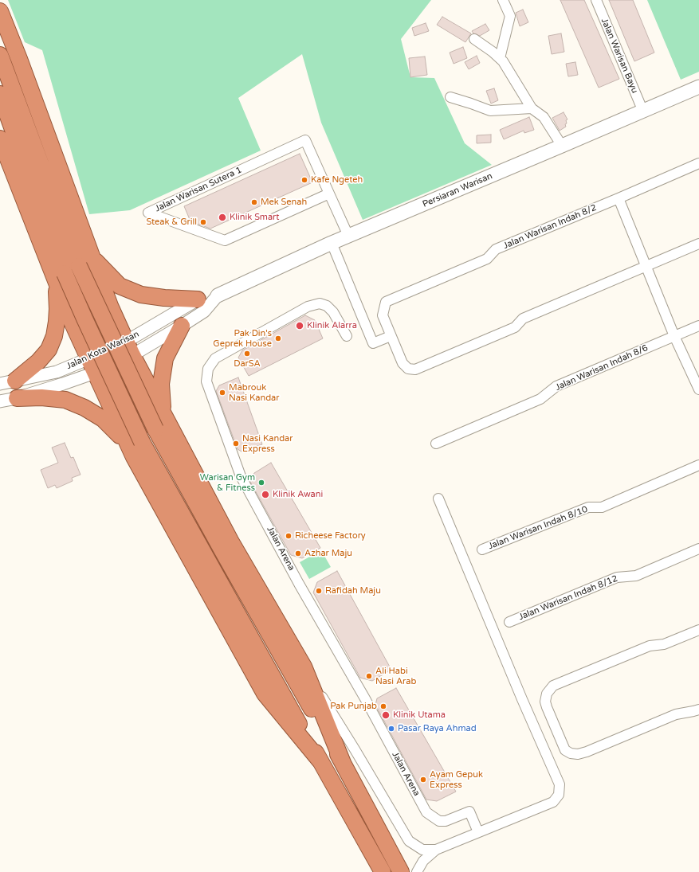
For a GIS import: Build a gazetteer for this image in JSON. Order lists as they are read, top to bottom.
{
  "streets": {
    "main road": ["Persiaran Warisan"],
    "street": [
      "Jalan Warisan Bayu",
      "Jalan Warisan Sutera 1",
      "Jalan Warisan Indah 8/2",
      "Jalan Kota Warisan",
      "Jalan Warisan Indah 8/6",
      "Jalan Warisan Indah 8/10",
      "Jalan Arena",
      "Jalan Warisan Indah 8/12"
    ]
  },
  "crossings": [
    ["Jalan Warisan Bayu", "Persiaran Warisan"],
    ["Jalan Warisan Sutera 1", "Persiaran Warisan"],
    ["Persiaran Warisan", "Jalan Kota Warisan"]
  ],
  "places": [
    "Kafe Ngeteh",
    "Mek Senah",
    "Klinik Smart",
    "Steak & Grill",
    "Klinik Alarra",
    "Pak Din's Geprek House",
    "DarSA",
    "Mabrouk Nasi Kandar",
    "Nasi Kandar Express",
    "Warisan Gym & Fitness",
    "Klinik Awani",
    "Richeese Factory",
    "Azhar Maju",
    "Rafidah Maju",
    "Ali Habi Nasi Arab",
    "Pak Punjab",
    "Klinik Utama",
    "Pasar Raya Ahmad",
    "Ayam Gepuk Express"
  ]
}
